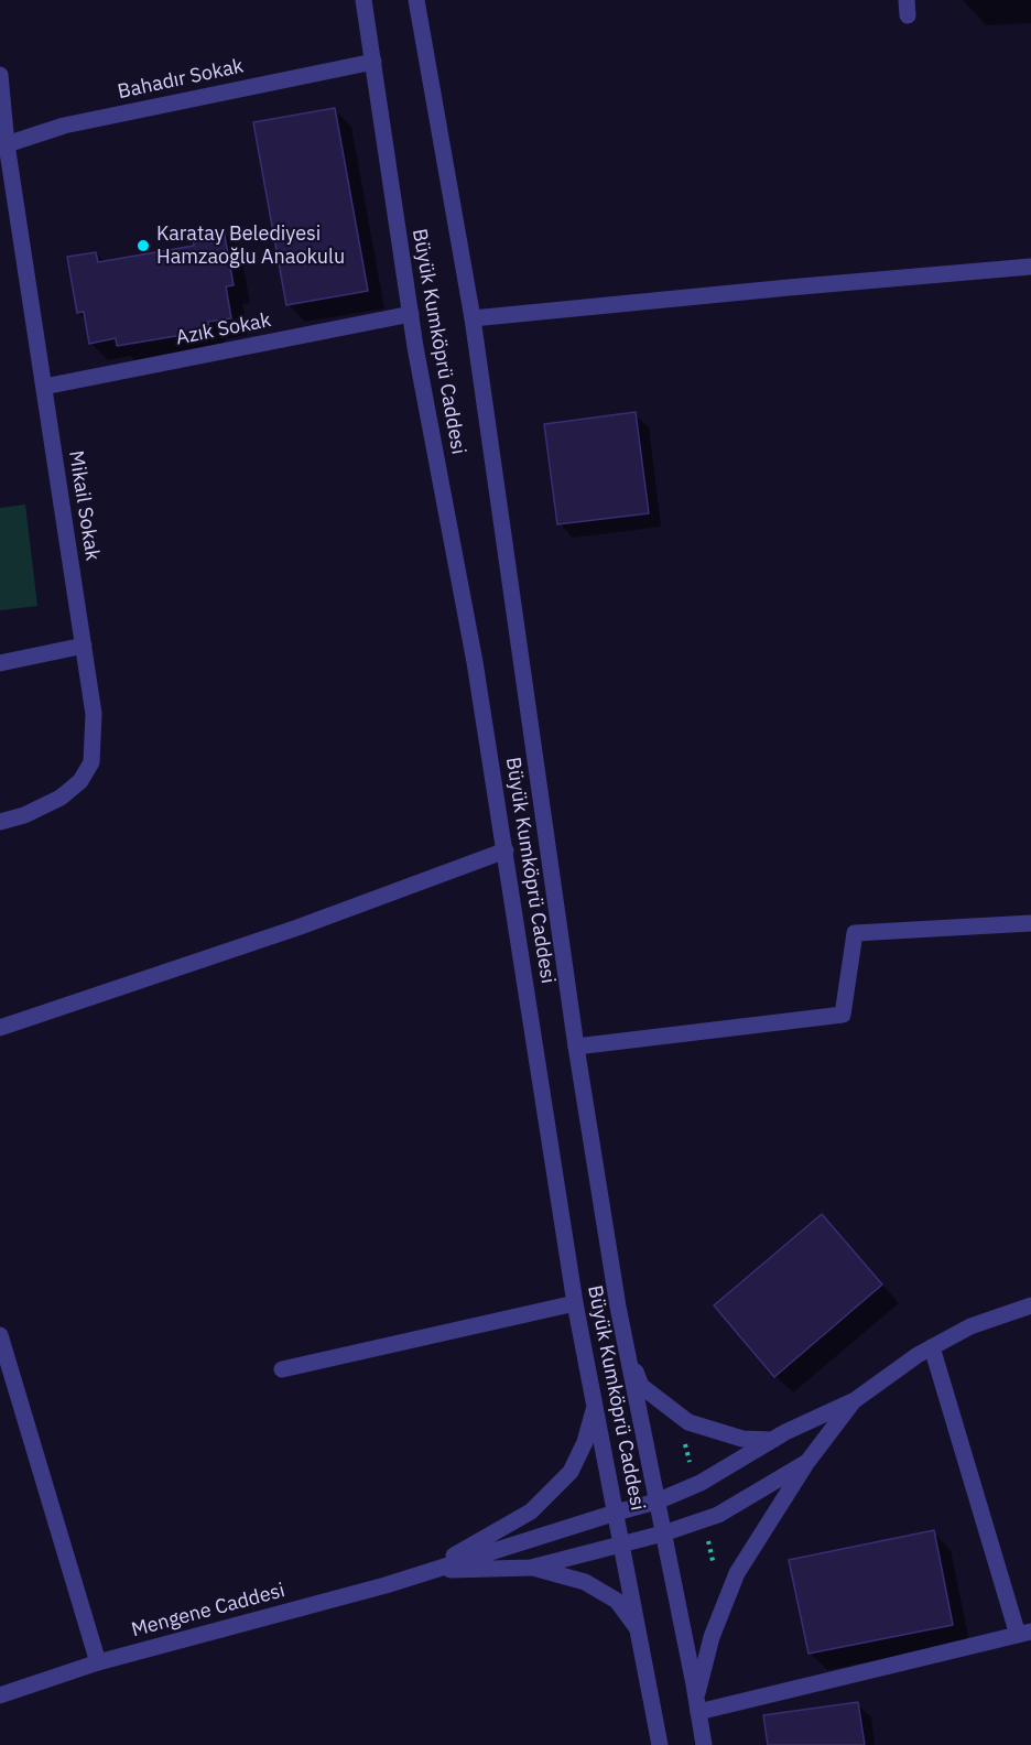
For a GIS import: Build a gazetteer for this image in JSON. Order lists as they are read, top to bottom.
{
  "streets": {
    "street": [
      "Bahadır Sokak",
      "Azık Sokak",
      "Büyük Kumköprü Caddesi",
      "Mikail Sokak",
      "Mengene Caddesi"
    ]
  },
  "crossings": [
    ["Bahadır Sokak", "Büyük Kumköprü Caddesi"],
    ["Bahadır Sokak", "Mikail Sokak"],
    ["Azık Sokak", "Büyük Kumköprü Caddesi"],
    ["Azık Sokak", "Mikail Sokak"]
  ],
  "places": ["Karatay Belediyesi Hamzaoğlu Anaokulu"]
}
